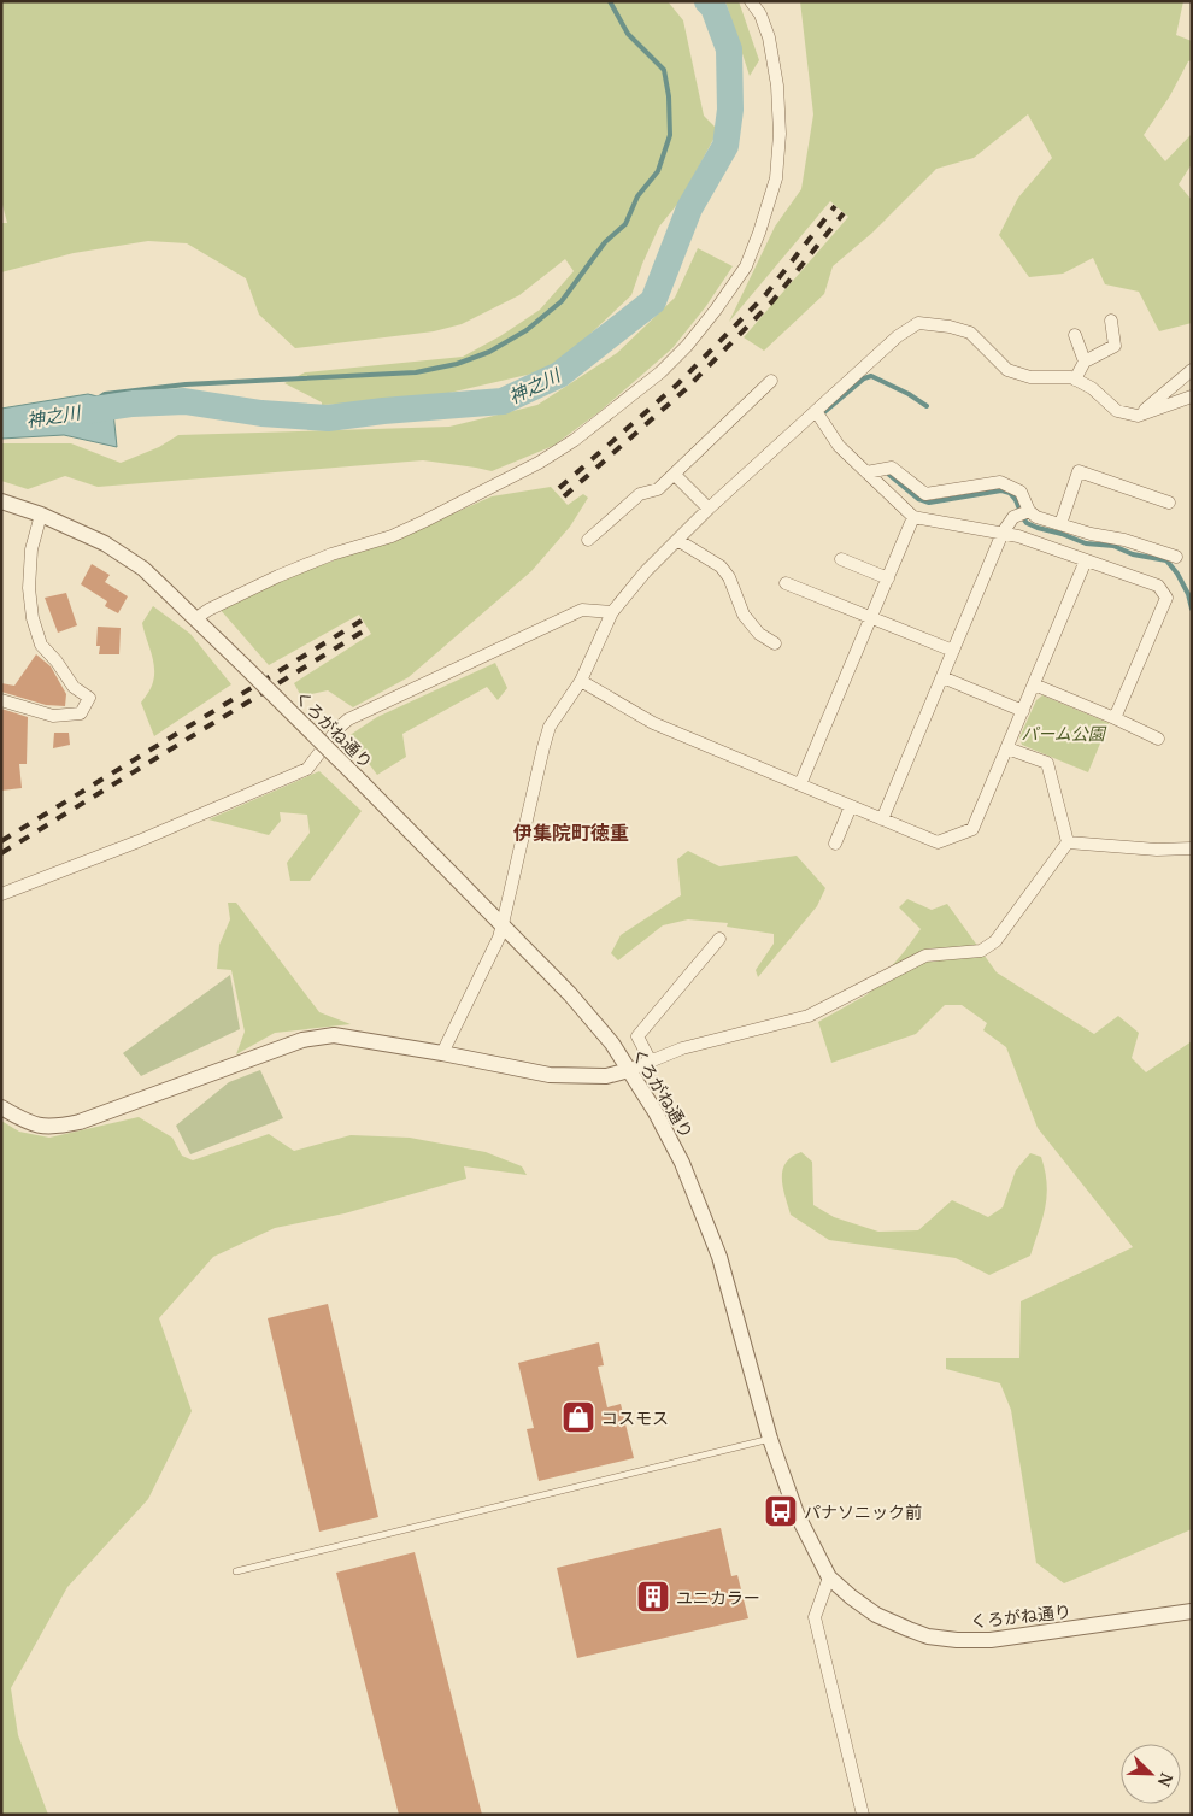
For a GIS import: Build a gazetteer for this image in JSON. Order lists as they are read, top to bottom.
{
  "streets": {
    "street": ["くろがね通り"]
  },
  "districts": ["伊集院町徳重"],
  "water": ["神之川"],
  "parks": ["パーム公園"],
  "places": {
    "shop": ["コスモス"],
    "bus stop": ["パナソニック前"],
    "building": ["ユニカラー"]
  },
  "north": "bottom right"
}
